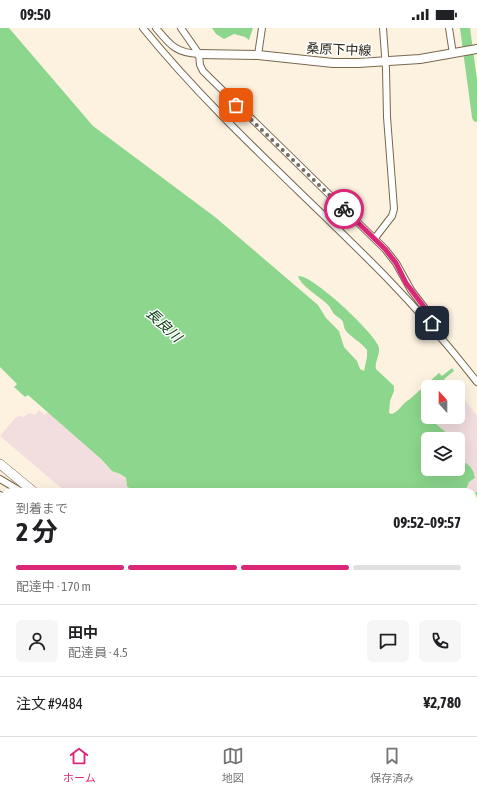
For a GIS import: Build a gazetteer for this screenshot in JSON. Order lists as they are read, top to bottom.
{
  "streets": {
    "main road": ["桑原下中線"]
  },
  "water": ["長良川"],
  "north": "top",
  "page": {
    "status": "09:50",
    "heading": ["2 分", "到着まで", "09:52–09:57"],
    "panel": [
      "田中",
      "配達員 · 4.5",
      "注文 #9484",
      "¥2,780"
    ],
    "bar": "配達中 · 170 m",
    "tabs": ["ホーム", "地図", "保存済み"]
  }
}
